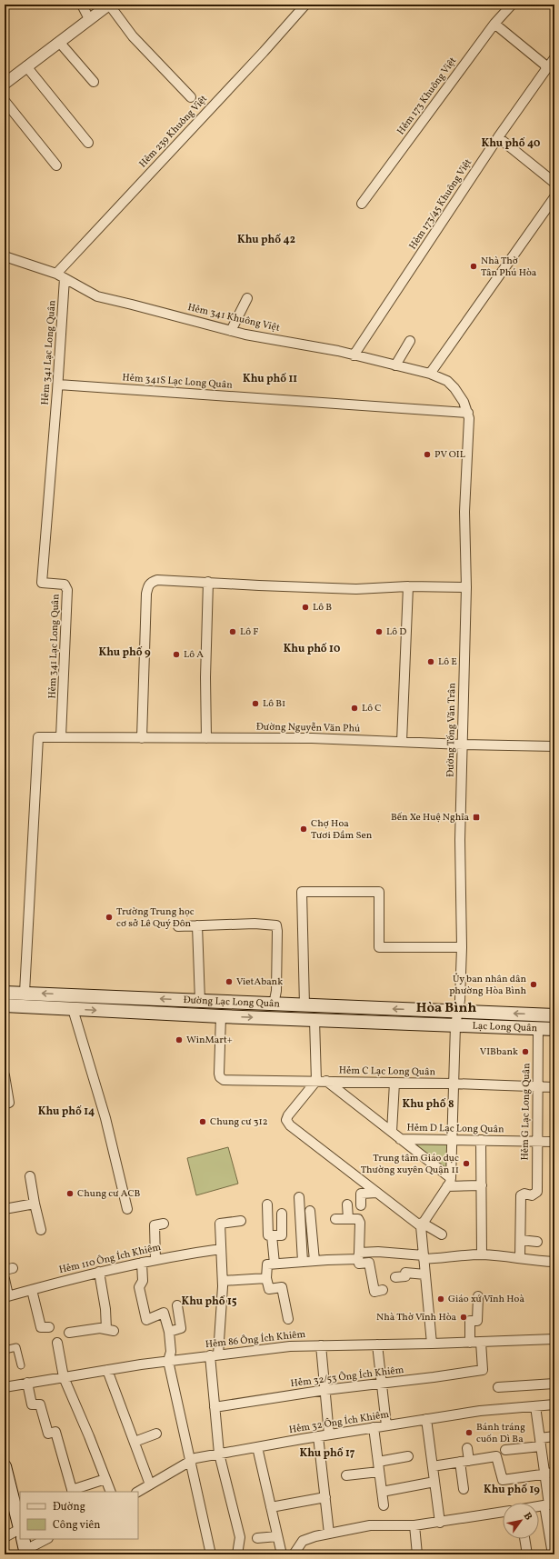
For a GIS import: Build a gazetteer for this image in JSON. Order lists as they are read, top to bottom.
{
  "streets": {
    "main road": ["Đường Lạc Long Quân", "Lạc Long Quân"],
    "street": [
      "Hẻm 173 Khuông Việt",
      "Hẻm 239 Khuông Việt",
      "Hẻm 173/45 Khuông Việt",
      "Hẻm 341 Khuông Việt",
      "Hẻm 341 Lạc Long Quân",
      "Hẻm 341S Lạc Long Quân",
      "Đường Nguyễn Văn Phú",
      "Đường Tống Văn Trân",
      "Hẻm C Lạc Long Quân",
      "Hẻm G Lạc Long Quân",
      "Hẻm D Lạc Long Quân",
      "Hẻm 110 Ông Ích Khiêm",
      "Hẻm 86 Ông Ích Khiêm",
      "Hẻm 32/53 Ông Ích Khiêm",
      "Hẻm 32 Ông Ích Khiêm"
    ]
  },
  "crossings": [
    ["Hẻm 239 Khuông Việt", "Hẻm 341 Khuông Việt"],
    ["Hẻm 173/45 Khuông Việt", "Hẻm 341 Khuông Việt"],
    ["Hẻm 341 Khuông Việt", "Hẻm 341 Lạc Long Quân"],
    ["Hẻm 341 Khuông Việt", "Hẻm 341S Lạc Long Quân"],
    ["Hẻm 341 Khuông Việt", "Đường Tống Văn Trân"],
    ["Hẻm 341 Lạc Long Quân", "Hẻm 341S Lạc Long Quân"],
    ["Hẻm 341 Lạc Long Quân", "Đường Nguyễn Văn Phú"],
    ["Hẻm 341S Lạc Long Quân", "Đường Tống Văn Trân"],
    ["Đường Nguyễn Văn Phú", "Đường Tống Văn Trân"],
    ["Đường Tống Văn Trân", "Đường Lạc Long Quân"],
    ["Đường Tống Văn Trân", "Lạc Long Quân"],
    ["Đường Tống Văn Trân", "Hẻm C Lạc Long Quân"],
    ["Đường Tống Văn Trân", "Hẻm D Lạc Long Quân"],
    ["Đường Lạc Long Quân", "Lạc Long Quân"],
    ["Đường Lạc Long Quân", "Hẻm C Lạc Long Quân"],
    ["Lạc Long Quân", "Hẻm G Lạc Long Quân"],
    ["Hẻm C Lạc Long Quân", "Hẻm G Lạc Long Quân"],
    ["Hẻm G Lạc Long Quân", "Hẻm D Lạc Long Quân"],
    ["Hẻm 86 Ông Ích Khiêm", "Hẻm 32/53 Ông Ích Khiêm"]
  ],
  "districts": [
    "Khu phố 40",
    "Khu phố 42",
    "Khu phố 11",
    "Khu phố 10",
    "Khu phố 9",
    "Hòa Bình",
    "Khu phố 8",
    "Khu phố 14",
    "Khu phố 15",
    "Khu phố 17",
    "Khu phố 19"
  ],
  "places": {
    "other": [
      "Nhà Thờ Tân Phú Hòa",
      "PV OIL",
      "Lô B",
      "Lô F",
      "Lô D",
      "Lô A",
      "Lô E",
      "Lô B1",
      "Lô C",
      "Chợ Hoa Tươi Đầm Sen",
      "Trường Trung học cơ sở Lê Quý Đôn",
      "VietAbank",
      "Ủy ban nhân dân phường Hòa Bình",
      "WinMart+",
      "VIBbank",
      "Chung cư 312",
      "Trung tâm Giáo dục Thường xuyên Quận 11",
      "Chung cư ACB",
      "Giáo xứ Vĩnh Hoà",
      "Nhà Thờ Vĩnh Hòa",
      "Bánh tráng cuốn Dì Ba"
    ],
    "transit": ["Bến Xe Huệ Nghĩa"]
  },
  "legend": ["Đường", "Công viên"],
  "north": "top right"
}
